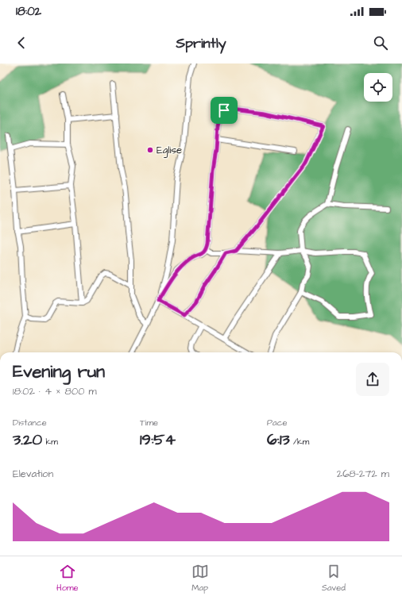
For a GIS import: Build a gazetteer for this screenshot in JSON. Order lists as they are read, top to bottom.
{
  "places": ["Eglise"],
  "page": {
    "status": "18:02",
    "header": "Sprintly",
    "heading": ["Evening run", "18:02 · 4 × 800 m"],
    "stats": [
      ["Distance", "3.20 km"],
      ["Time", "19:54"],
      ["Pace", "6:13 /km"]
    ],
    "chart": ["Elevation", "268–272 m"],
    "tabs": ["Home", "Map", "Saved"]
  }
}
